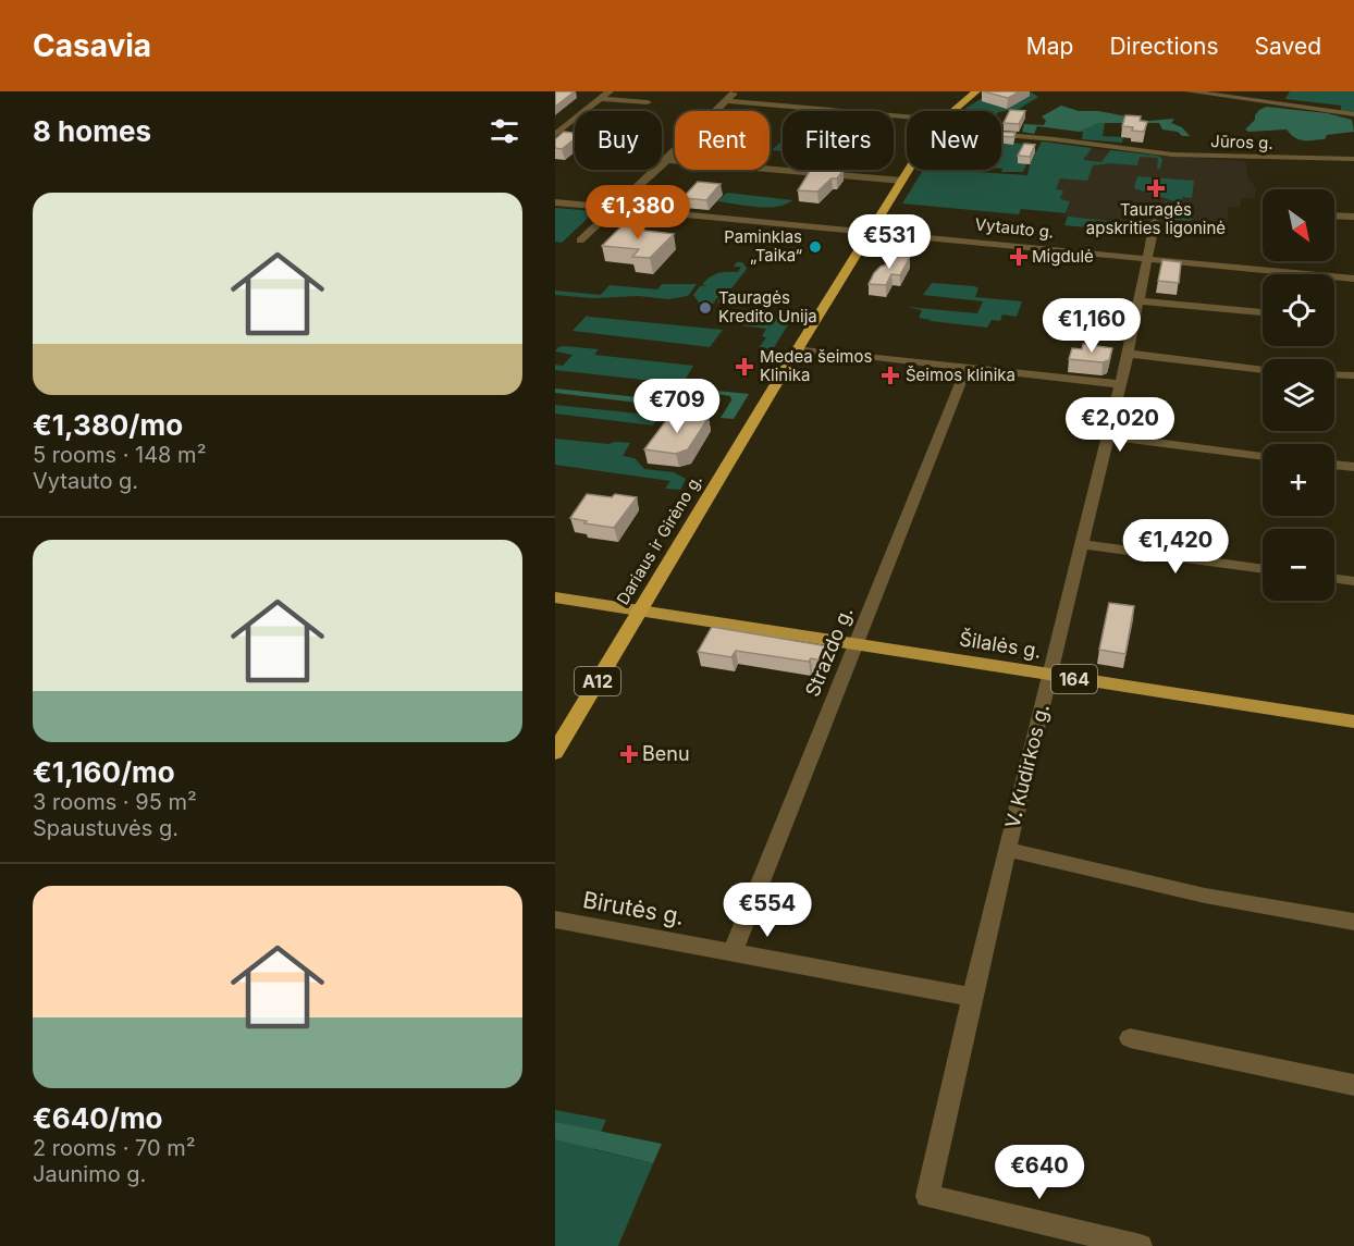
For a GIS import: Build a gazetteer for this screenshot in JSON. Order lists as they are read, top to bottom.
{
  "streets": {
    "highway": ["Dariaus ir Girėno g.", "A12"],
    "main road": ["Šilalės g.", "164"],
    "street": [
      "Jūros g.",
      "Vytauto g.",
      "Strazdo g.",
      "V. Kudirkos g.",
      "Birutės g."
    ]
  },
  "crossings": [
    ["Vytauto g.", "Dariaus ir Girėno g."],
    ["Vytauto g.", "V. Kudirkos g."],
    ["Dariaus ir Girėno g.", "Šilalės g."],
    ["Šilalės g.", "Strazdo g."],
    ["Šilalės g.", "V. Kudirkos g."],
    ["Strazdo g.", "Birutės g."],
    ["V. Kudirkos g.", "Birutės g."]
  ],
  "places": {
    "health": [
      "Tauragės apskrities ligoninė",
      "Migdulė",
      "Medea šeimos Klinika",
      "Šeimos klinika",
      "Benu"
    ],
    "other": ["Paminklas „Taika“", "Tauragės Kredito Unija"]
  },
  "north": "bottom right",
  "page": {
    "header": "Casavia",
    "nav": ["Map", "Directions", "Saved"],
    "heading": "8 homes",
    "chip": [
      "Buy",
      "Rent",
      "Filters",
      "New"
    ],
    "list": [
      {
        "name": "€1,380/mo",
        "note": "5 rooms · 148 m² · Vytauto g."
      },
      {
        "name": "€1,160/mo",
        "note": "3 rooms · 95 m² · Spaustuvės g."
      },
      {
        "name": "€640/mo",
        "note": "2 rooms · 70 m² · Jaunimo g."
      }
    ],
    "price": [
      "€1,380",
      "€531",
      "€1,160",
      "€709",
      "€2,020",
      "€1,420",
      "€554",
      "€640"
    ],
    "map_buttons": ["+", "−"]
  }
}
